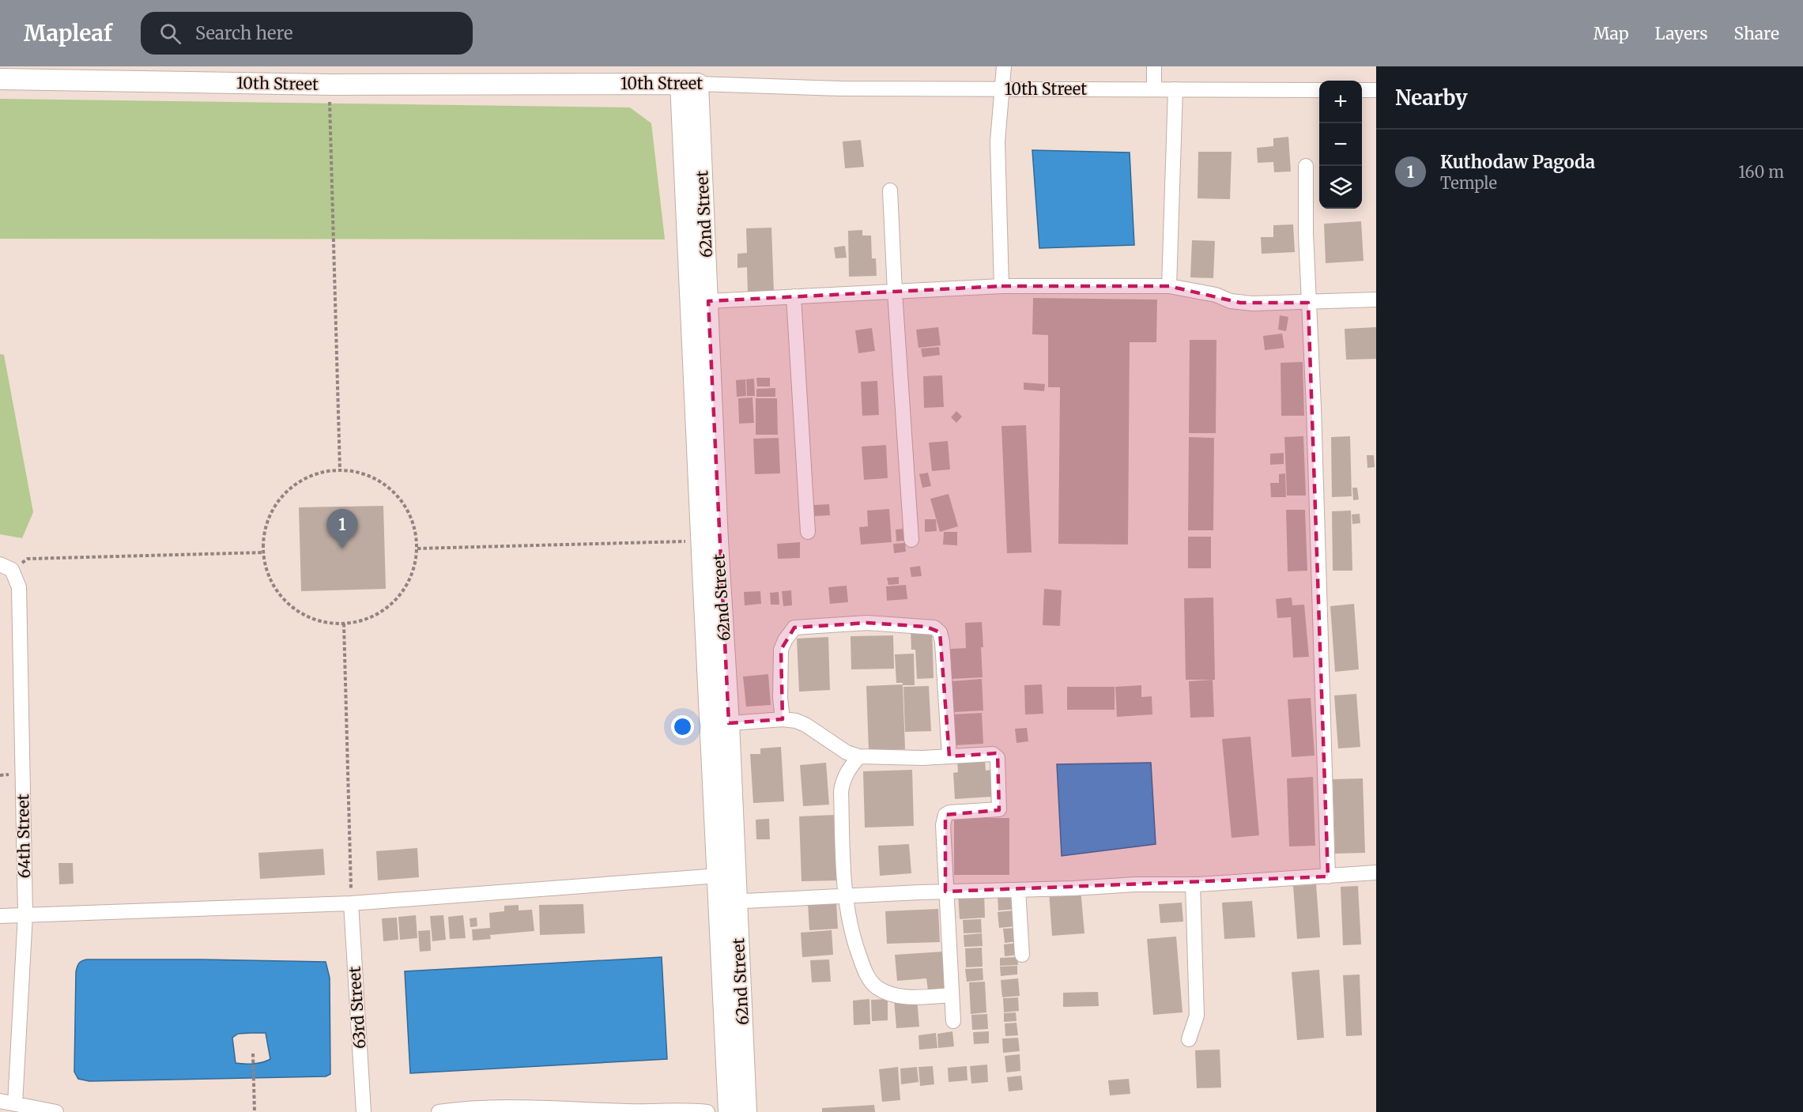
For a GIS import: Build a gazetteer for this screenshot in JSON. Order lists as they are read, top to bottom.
{
  "streets": {
    "main road": ["10th Street", "62nd Street"],
    "street": ["64th Street", "63rd Street"]
  },
  "crossings": [
    ["10th Street", "62nd Street"]
  ],
  "page": {
    "header": "Mapleaf",
    "search": "Search here",
    "nav": ["Map", "Layers", "Share"],
    "heading": "Nearby",
    "map_buttons": ["+", "−"],
    "list": [
      {
        "mark": "1",
        "name": "Kuthodaw Pagoda",
        "note": "Temple",
        "value": "160 m"
      }
    ],
    "pins": "1"
  }
}
